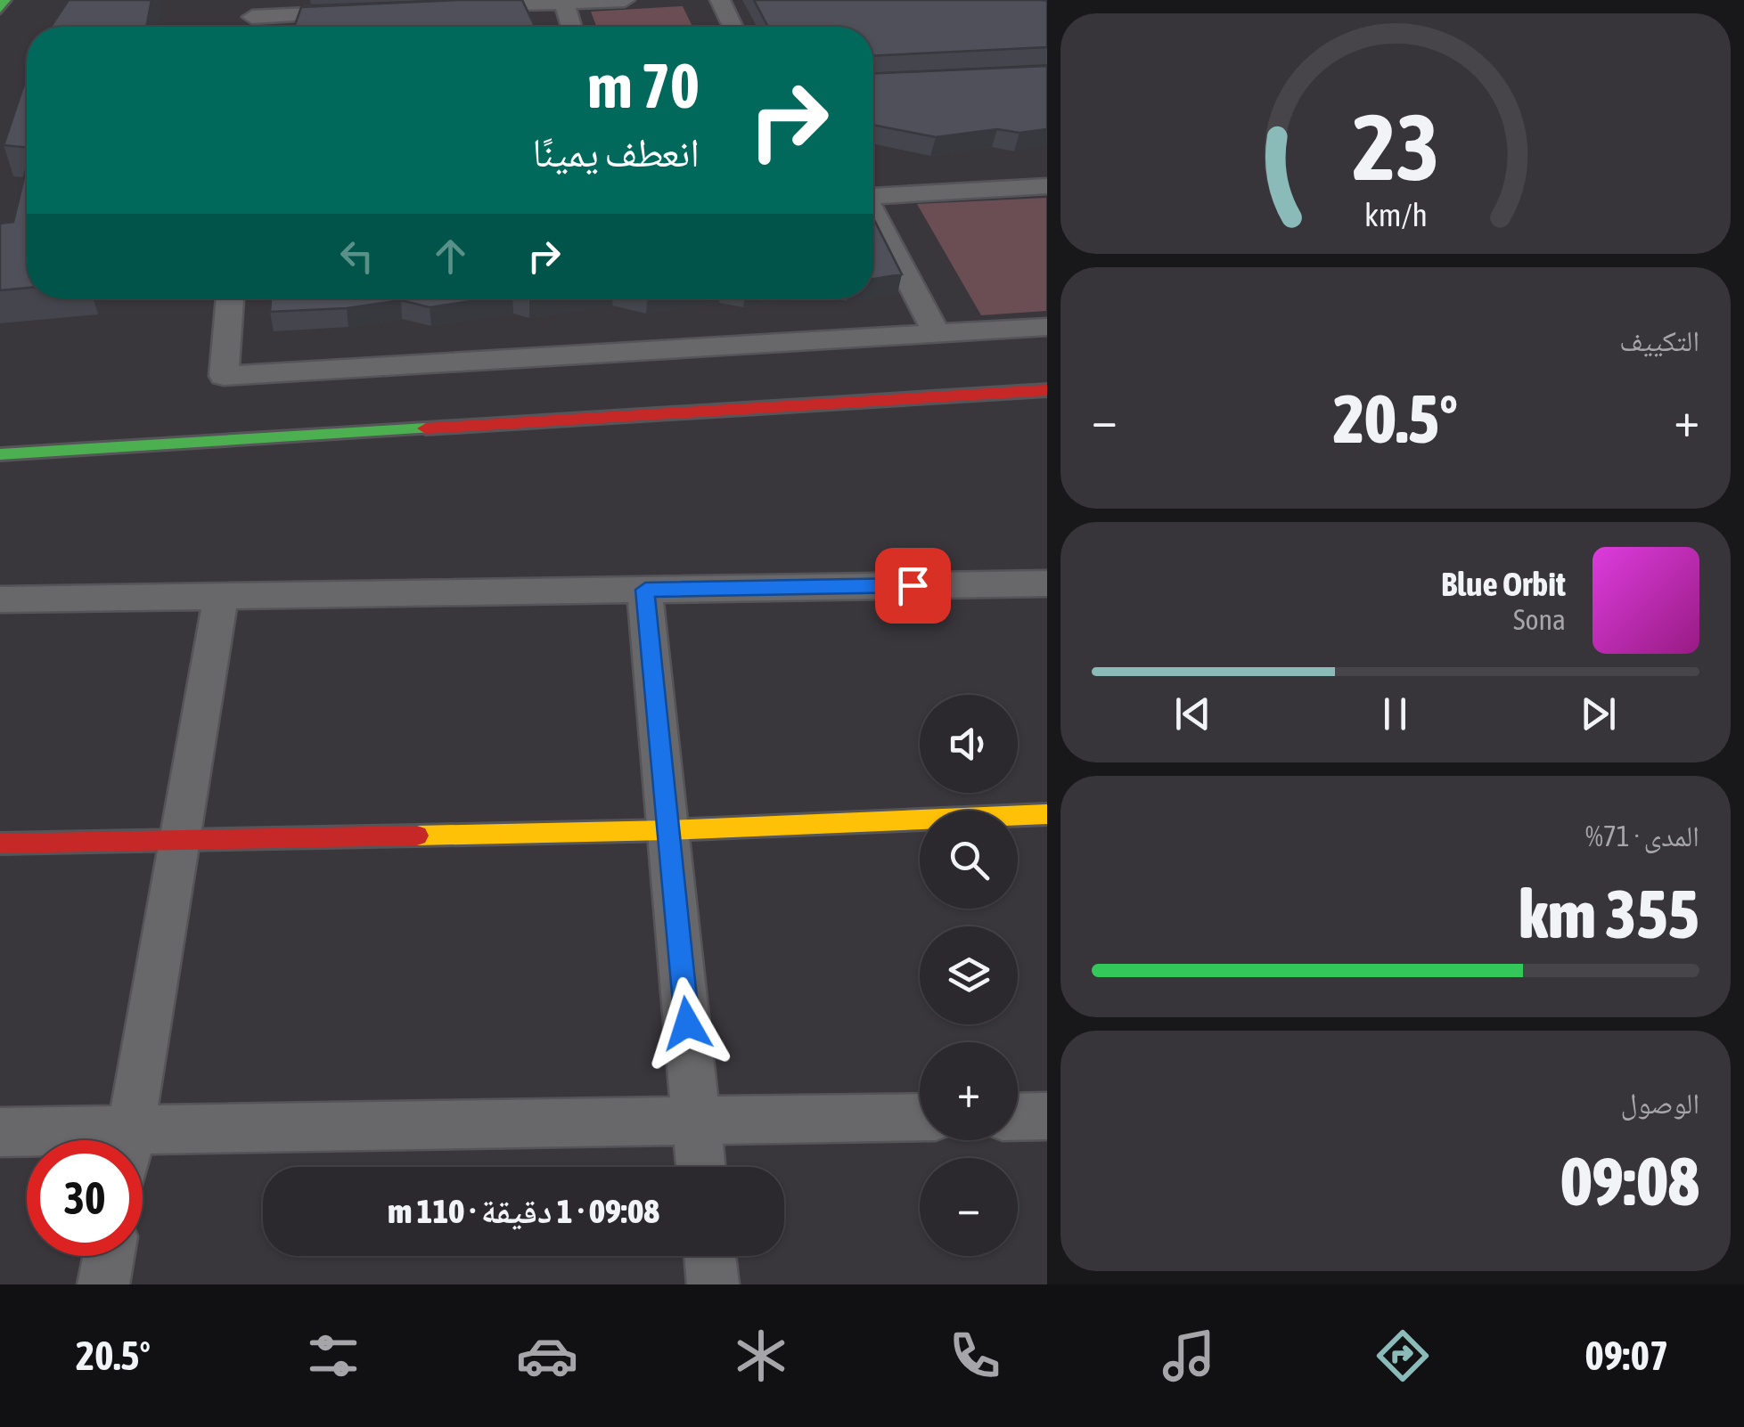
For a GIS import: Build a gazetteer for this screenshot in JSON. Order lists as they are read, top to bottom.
{
  "page": {
    "turn": ["70 m", "انعطف يمينًا"],
    "tile": [
      "التكييف",
      ["المدى · 71%", "355 km"],
      ["الوصول", "09:08"]
    ],
    "heat": ["−", "20.5°", "+"],
    "song": ["Blue Orbit", "Sona"],
    "map_buttons": ["+", "−"],
    "limit": "30",
    "trip": "09:08 · 1 دقيقة · 110 m",
    "tabs": ["09:07", "20.5°"],
    "gauge": ["23", "km/h"]
  }
}
